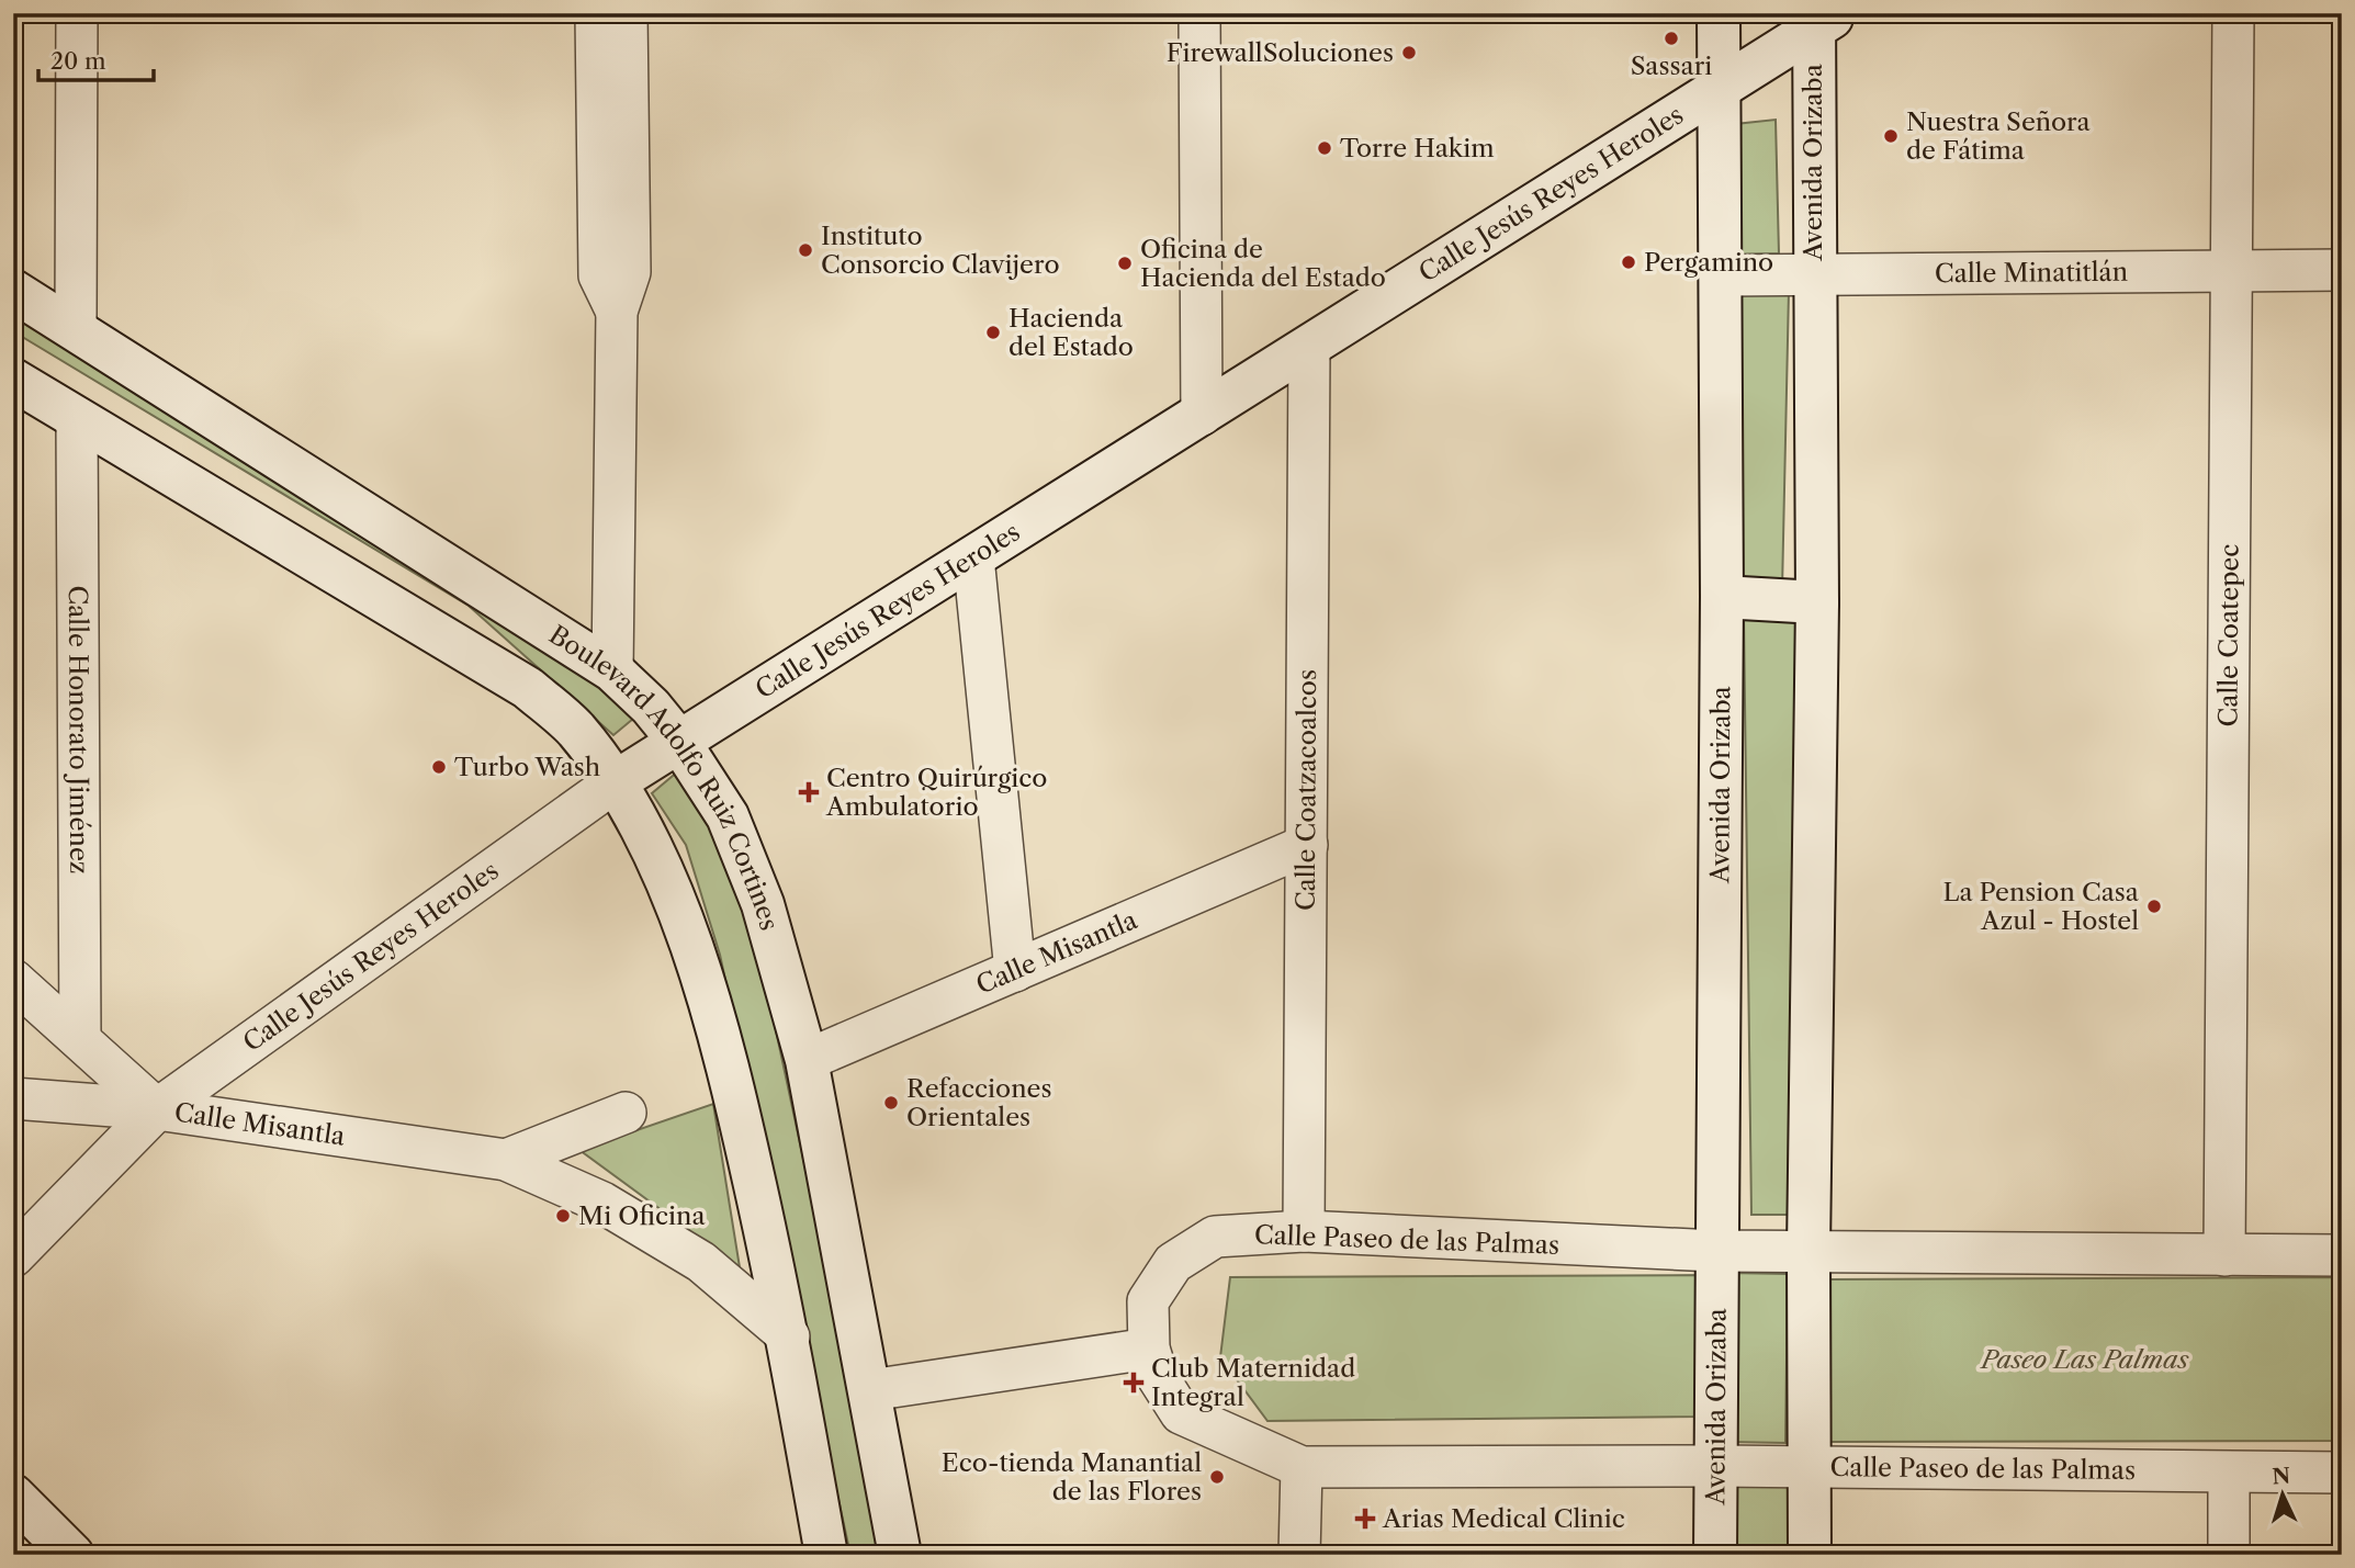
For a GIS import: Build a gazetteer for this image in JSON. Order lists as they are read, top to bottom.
{
  "streets": {
    "main road": ["Avenida Orizaba", "Calle Jesús Reyes Heroles", "Boulevard Adolfo Ruiz Cortines"],
    "street": [
      "Calle Minatitlán",
      "Calle Coatepec",
      "Calle Honorato Jiménez",
      "Calle Coatzacoalcos",
      "Calle Misantla",
      "Calle Paseo de las Palmas"
    ]
  },
  "crossings": [
    ["Avenida Orizaba", "Calle Jesús Reyes Heroles"],
    ["Avenida Orizaba", "Calle Minatitlán"],
    ["Avenida Orizaba", "Calle Paseo de las Palmas"],
    ["Calle Jesús Reyes Heroles", "Boulevard Adolfo Ruiz Cortines"],
    ["Calle Jesús Reyes Heroles", "Calle Coatzacoalcos"],
    ["Calle Jesús Reyes Heroles", "Calle Misantla"],
    ["Calle Minatitlán", "Calle Coatepec"],
    ["Calle Coatepec", "Calle Paseo de las Palmas"],
    ["Calle Honorato Jiménez", "Boulevard Adolfo Ruiz Cortines"],
    ["Boulevard Adolfo Ruiz Cortines", "Calle Misantla"],
    ["Calle Coatzacoalcos", "Calle Misantla"],
    ["Calle Coatzacoalcos", "Calle Paseo de las Palmas"]
  ],
  "parks": ["Paseo Las Palmas"],
  "places": {
    "other": [
      "Sassari",
      "FirewallSoluciones",
      "Nuestra Señora de Fátima",
      "Torre Hakim",
      "Instituto Consorcio Clavijero",
      "Pergamino",
      "Oficina de Hacienda del Estado",
      "Hacienda del Estado",
      "Turbo Wash",
      "La Pension Casa Azul - Hostel",
      "Refacciones Orientales",
      "Mi Oficina",
      "Eco-tienda Manantial de las Flores"
    ],
    "health": ["Centro Quirúrgico Ambulatorio", "Club Maternidad Integral", "Arias Medical Clinic"]
  },
  "scale_bar": "20 m",
  "north": "top"
}
